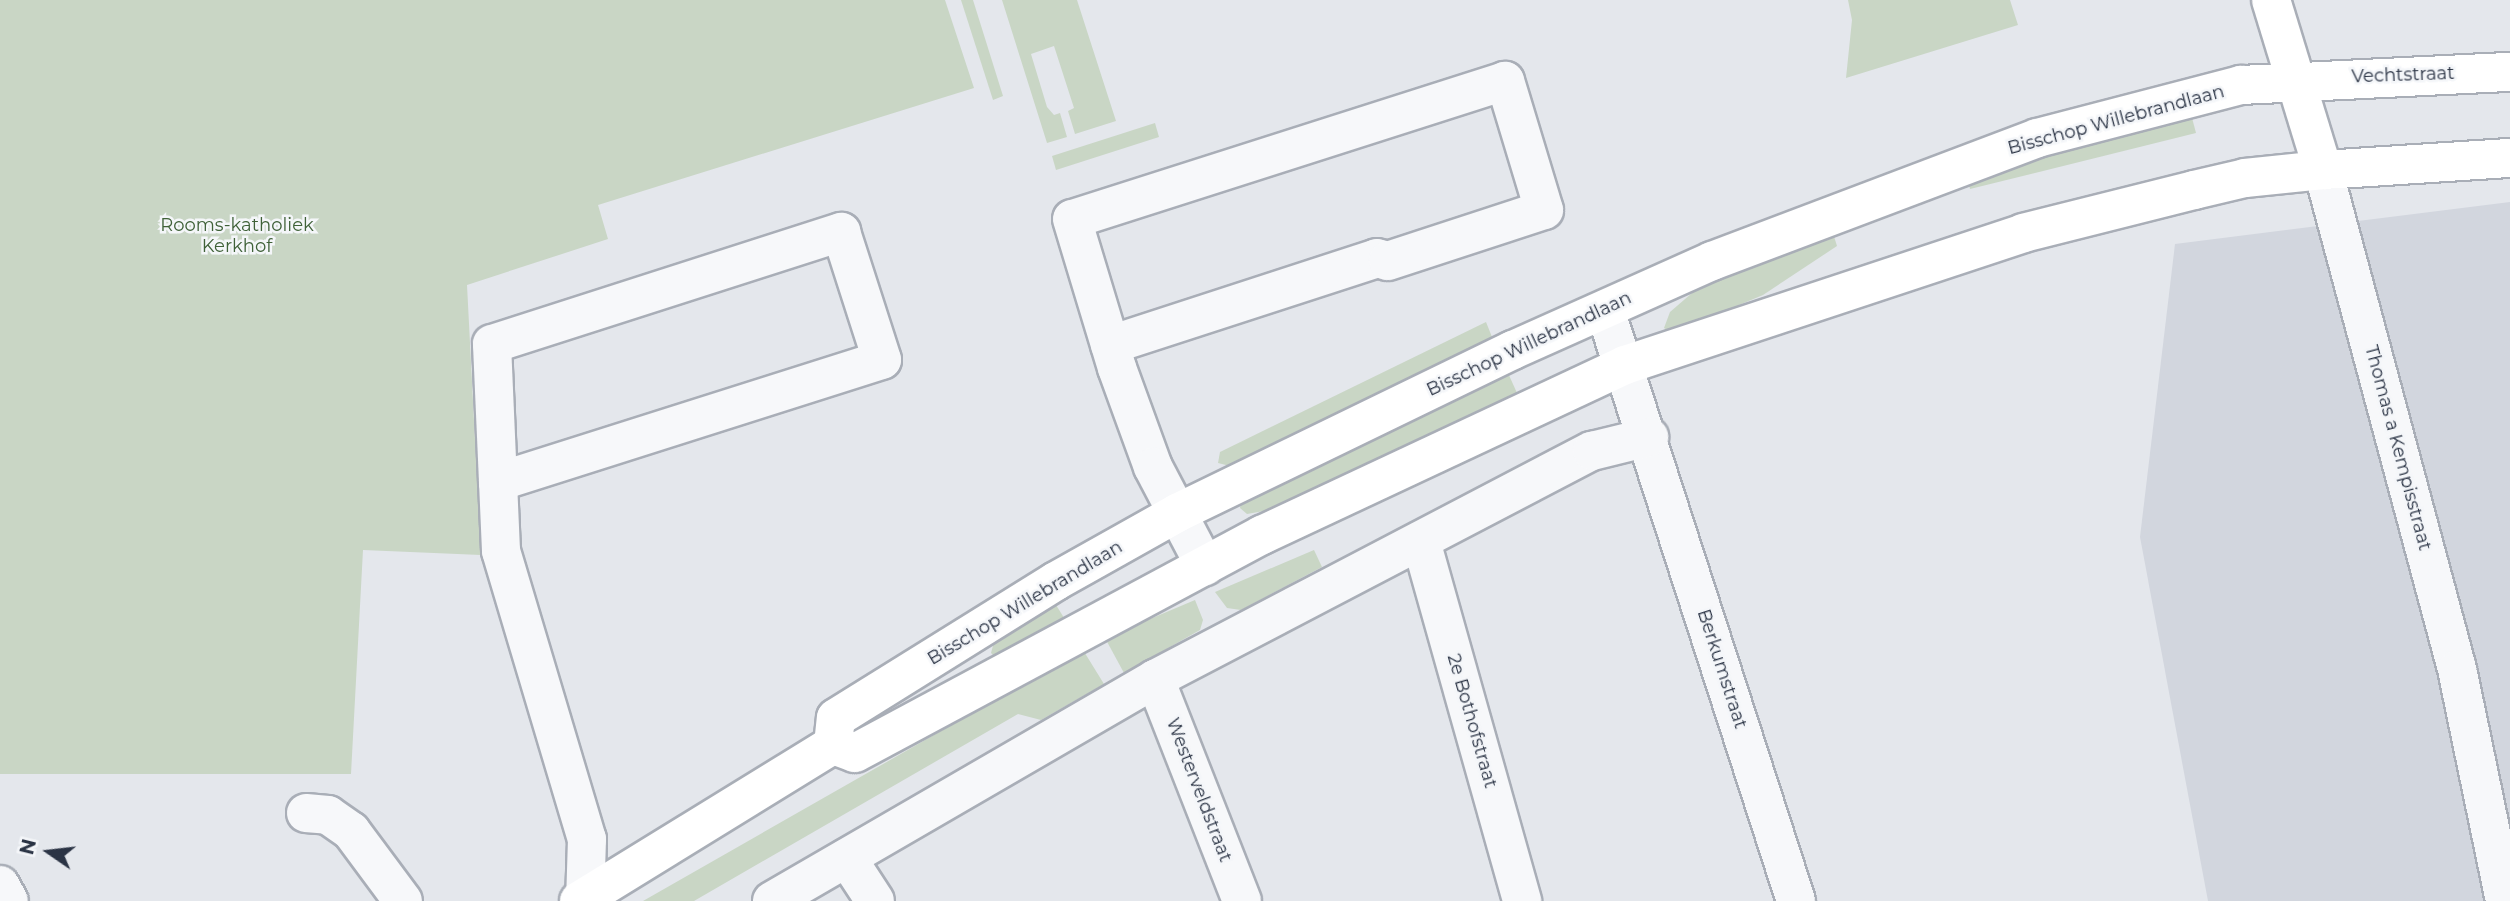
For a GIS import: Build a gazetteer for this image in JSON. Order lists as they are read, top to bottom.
{
  "streets": {
    "main road": ["Vechtstraat", "Bisschop Willebrandlaan", "Thomas a Kempisstraat"],
    "street": ["Berkumstraat", "2e Bothofstraat", "Westerveldstraat"]
  },
  "crossings": [
    ["Vechtstraat", "Bisschop Willebrandlaan"],
    ["Vechtstraat", "Thomas a Kempisstraat"],
    ["Bisschop Willebrandlaan", "Thomas a Kempisstraat"],
    ["Bisschop Willebrandlaan", "Berkumstraat"]
  ],
  "parks": ["Rooms-katholiek Kerkhof"],
  "north": "left"
}
